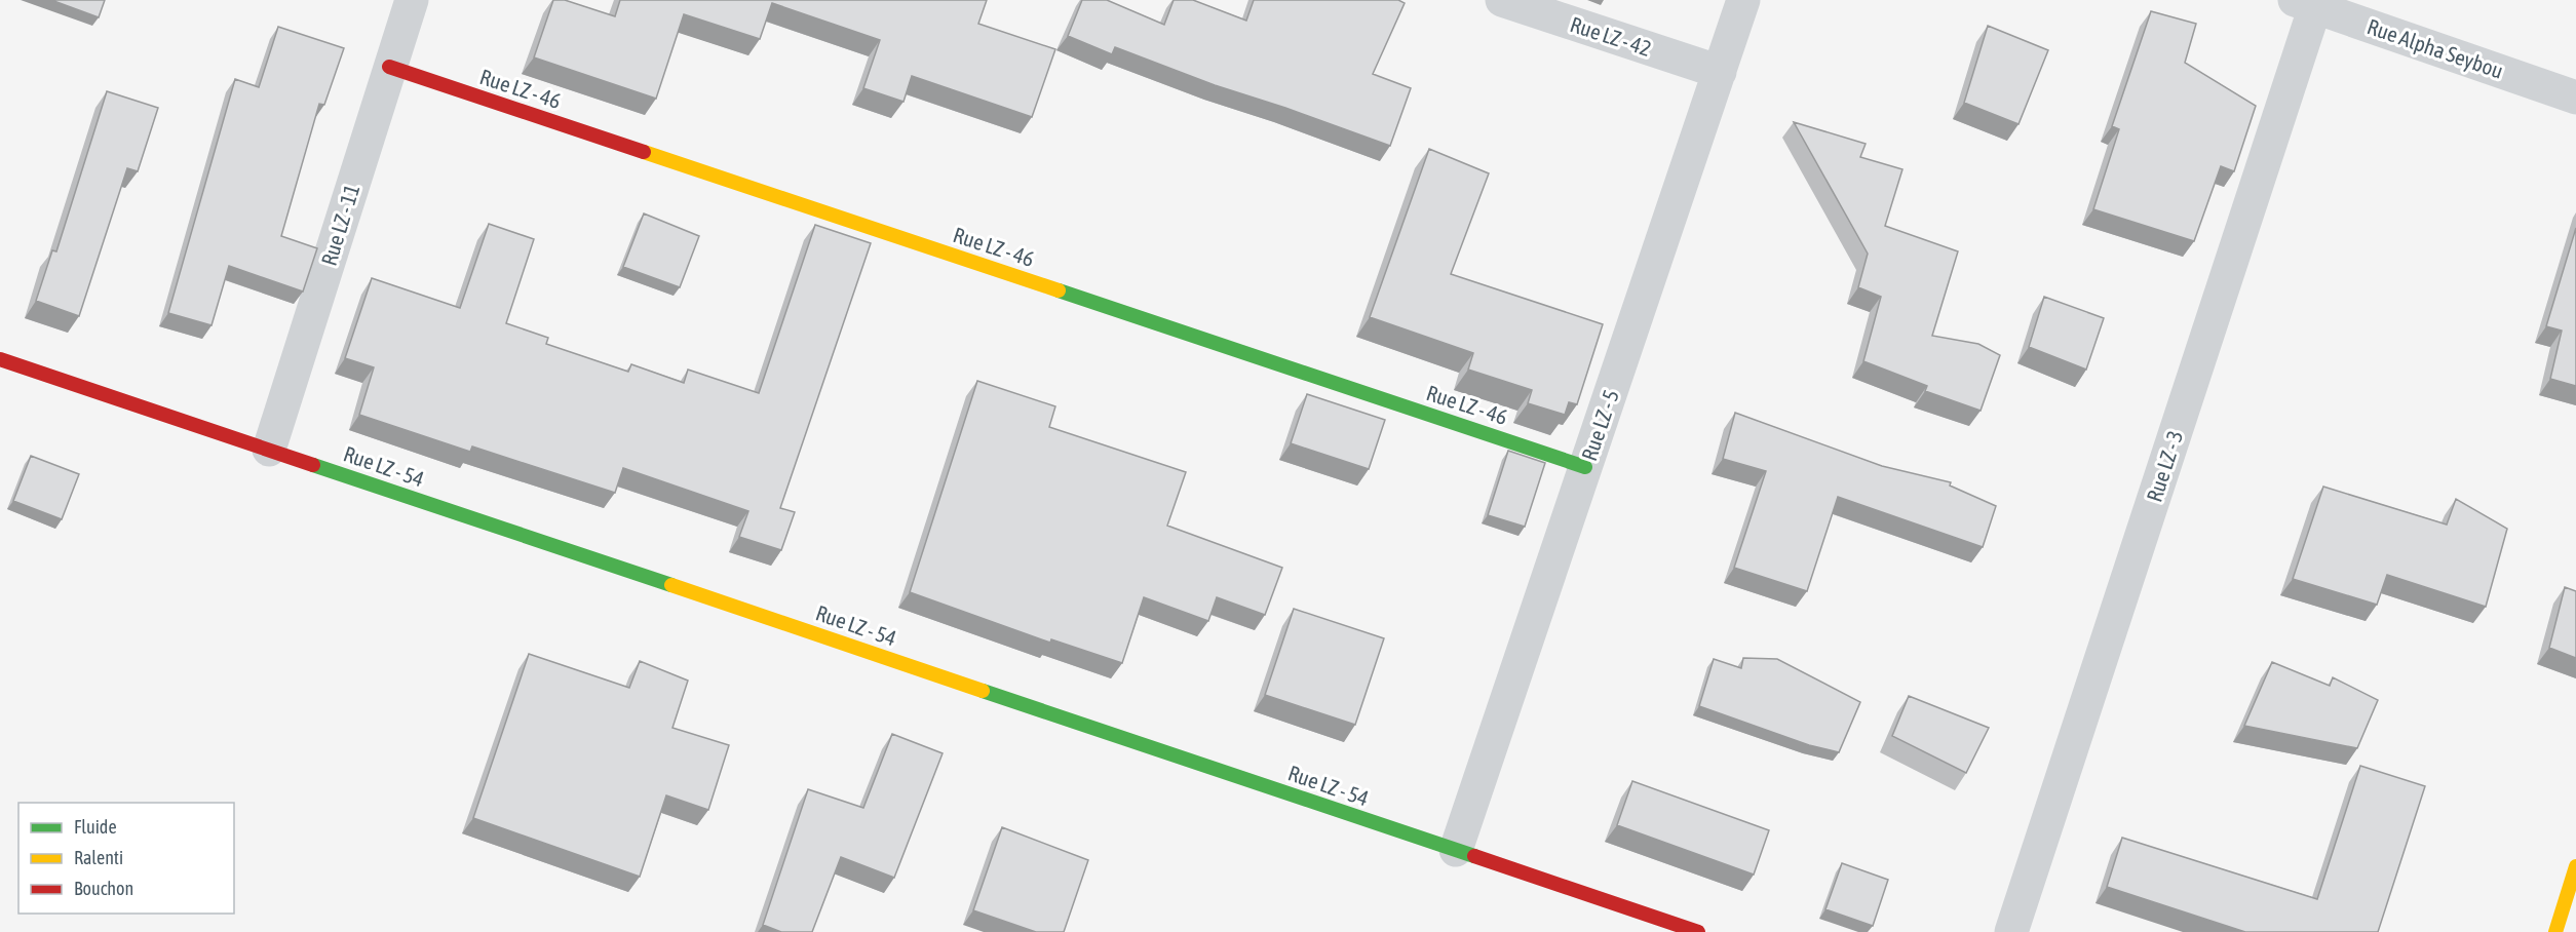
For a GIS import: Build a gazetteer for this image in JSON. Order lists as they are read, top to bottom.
{
  "streets": {
    "street": [
      "Rue LZ - 42",
      "Rue Alpha Seybou",
      "Rue LZ - 46",
      "Rue LZ - 11",
      "Rue LZ - 5",
      "Rue LZ - 54",
      "Rue LZ - 3"
    ]
  },
  "crossings": [
    ["Rue LZ - 42", "Rue LZ - 5"],
    ["Rue Alpha Seybou", "Rue LZ - 3"],
    ["Rue LZ - 46", "Rue LZ - 11"],
    ["Rue LZ - 46", "Rue LZ - 5"],
    ["Rue LZ - 11", "Rue LZ - 54"],
    ["Rue LZ - 5", "Rue LZ - 54"]
  ],
  "legend": ["Fluide", "Ralenti", "Bouchon"]
}
